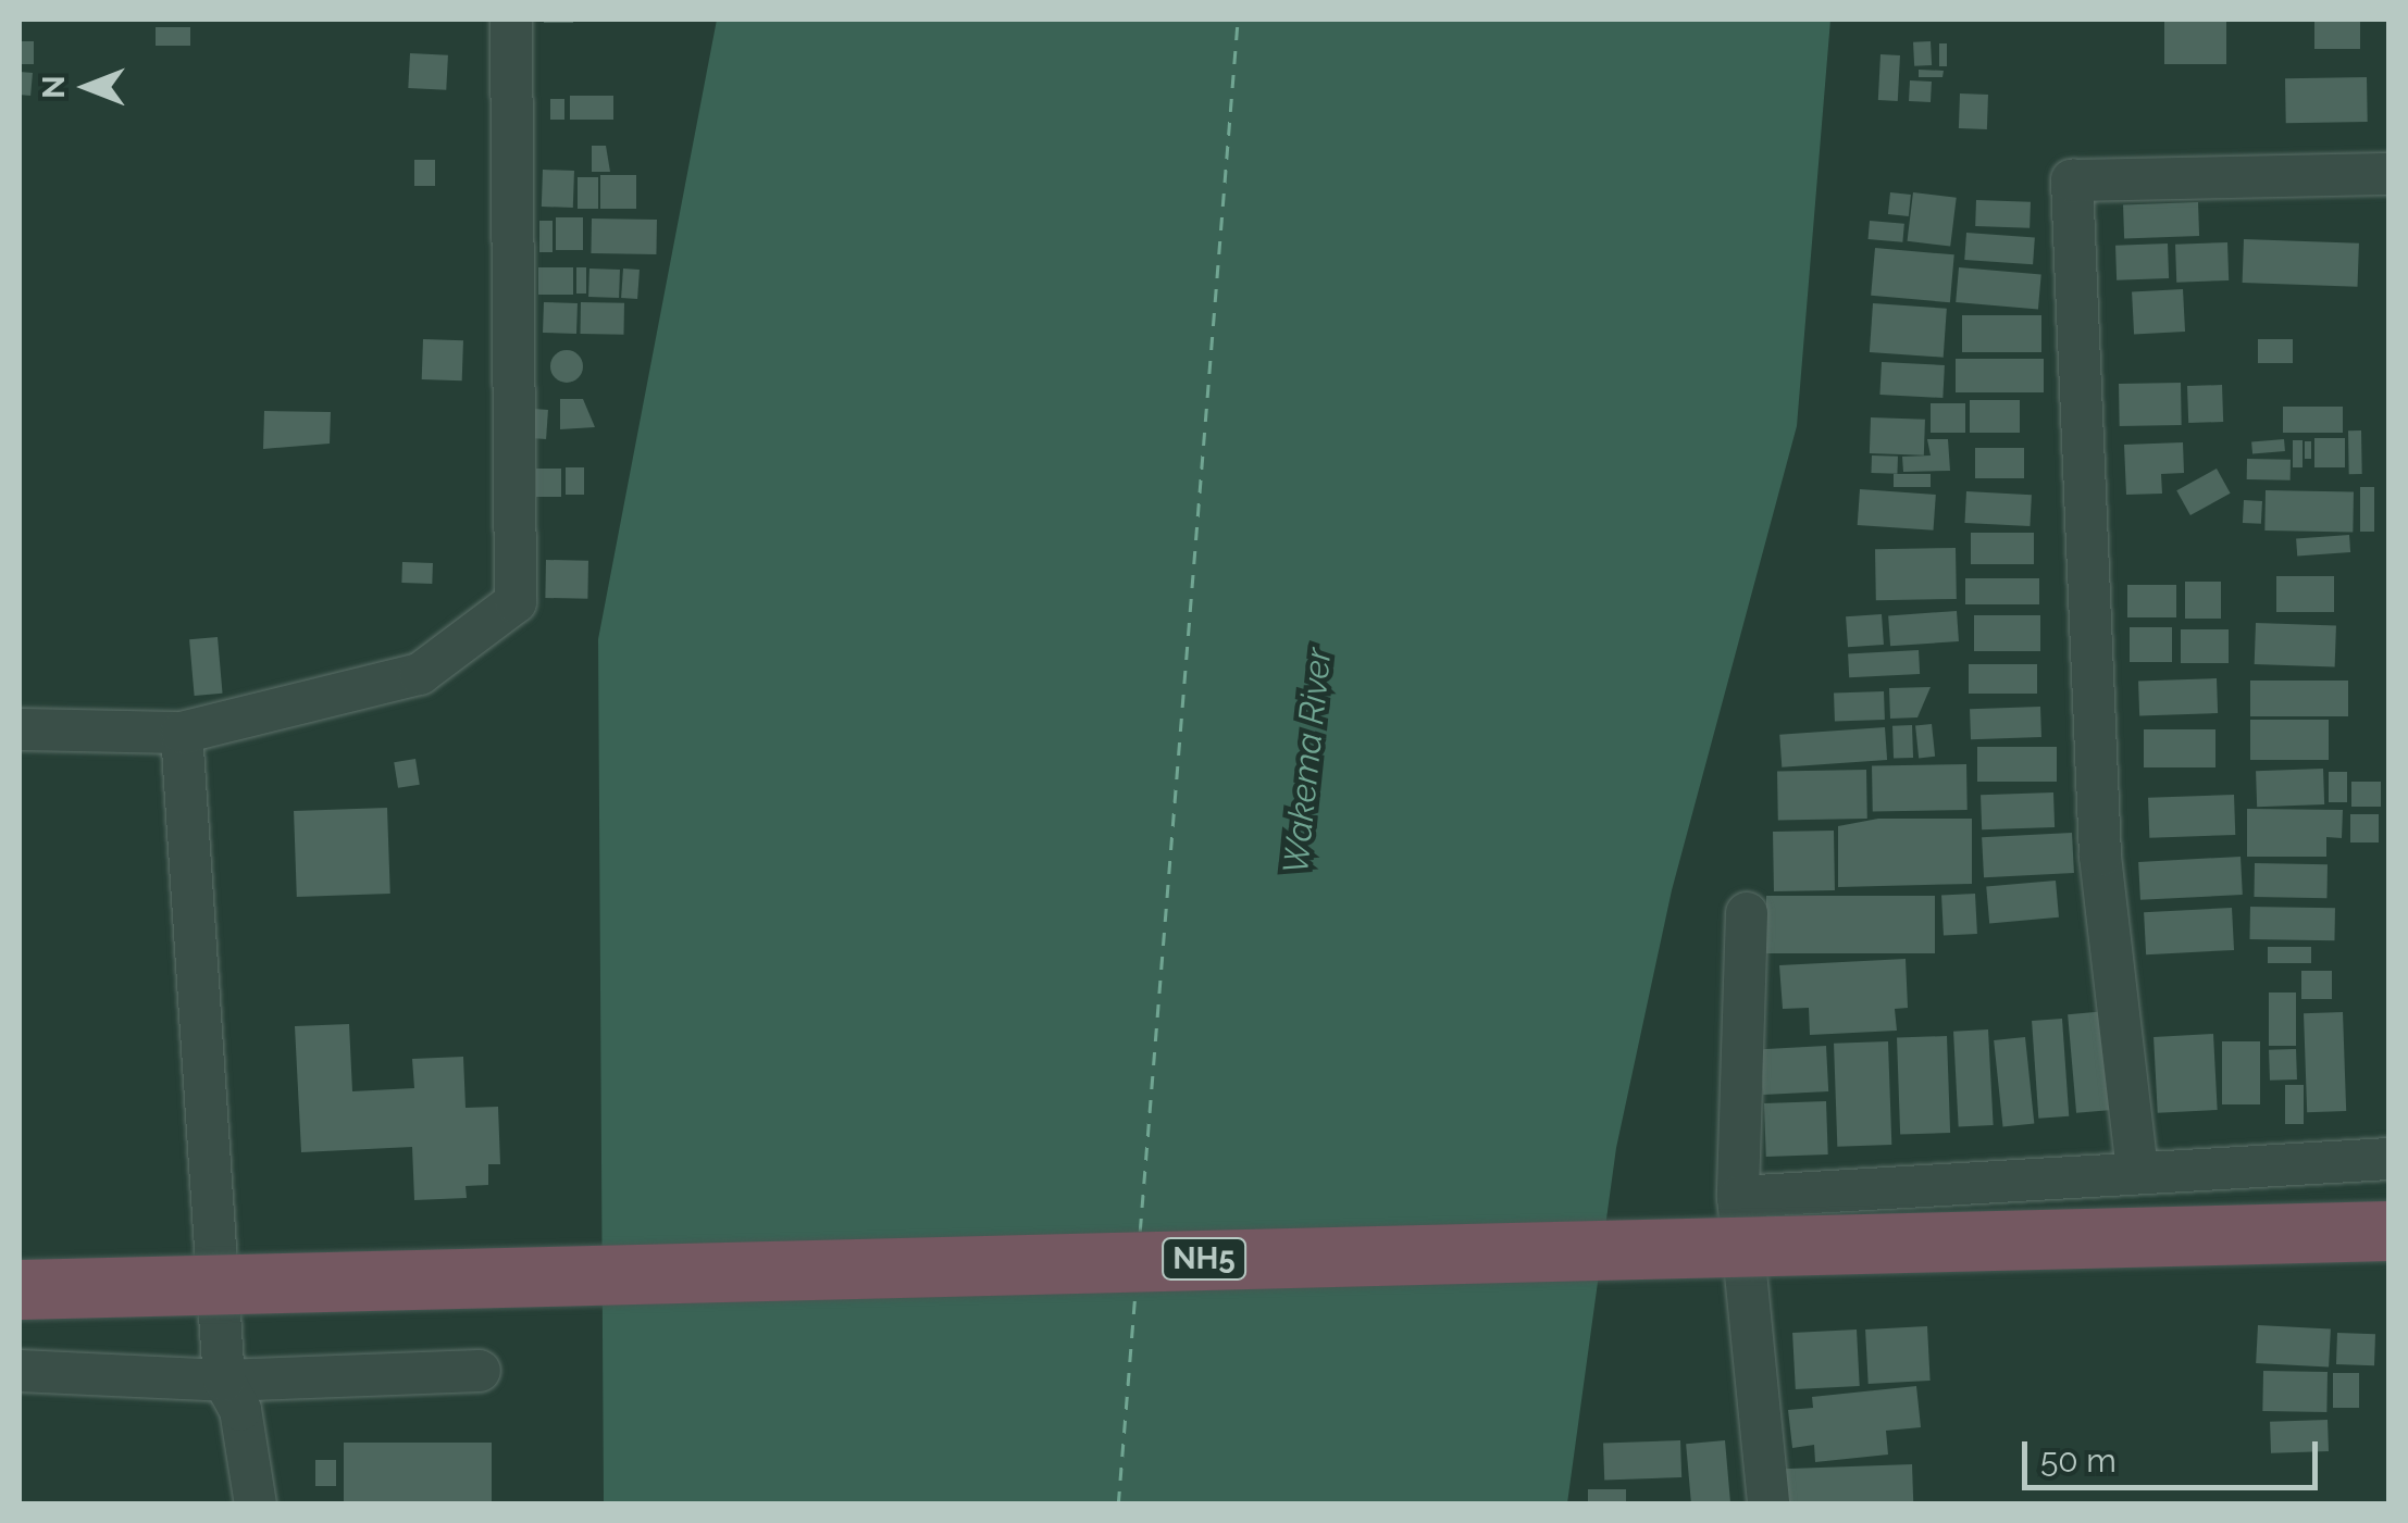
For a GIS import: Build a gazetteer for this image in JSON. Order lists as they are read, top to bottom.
{
  "streets": {
    "highway": ["NH5"]
  },
  "water": ["Wakema River"],
  "scale_bar": "50 m",
  "north": "left"
}
